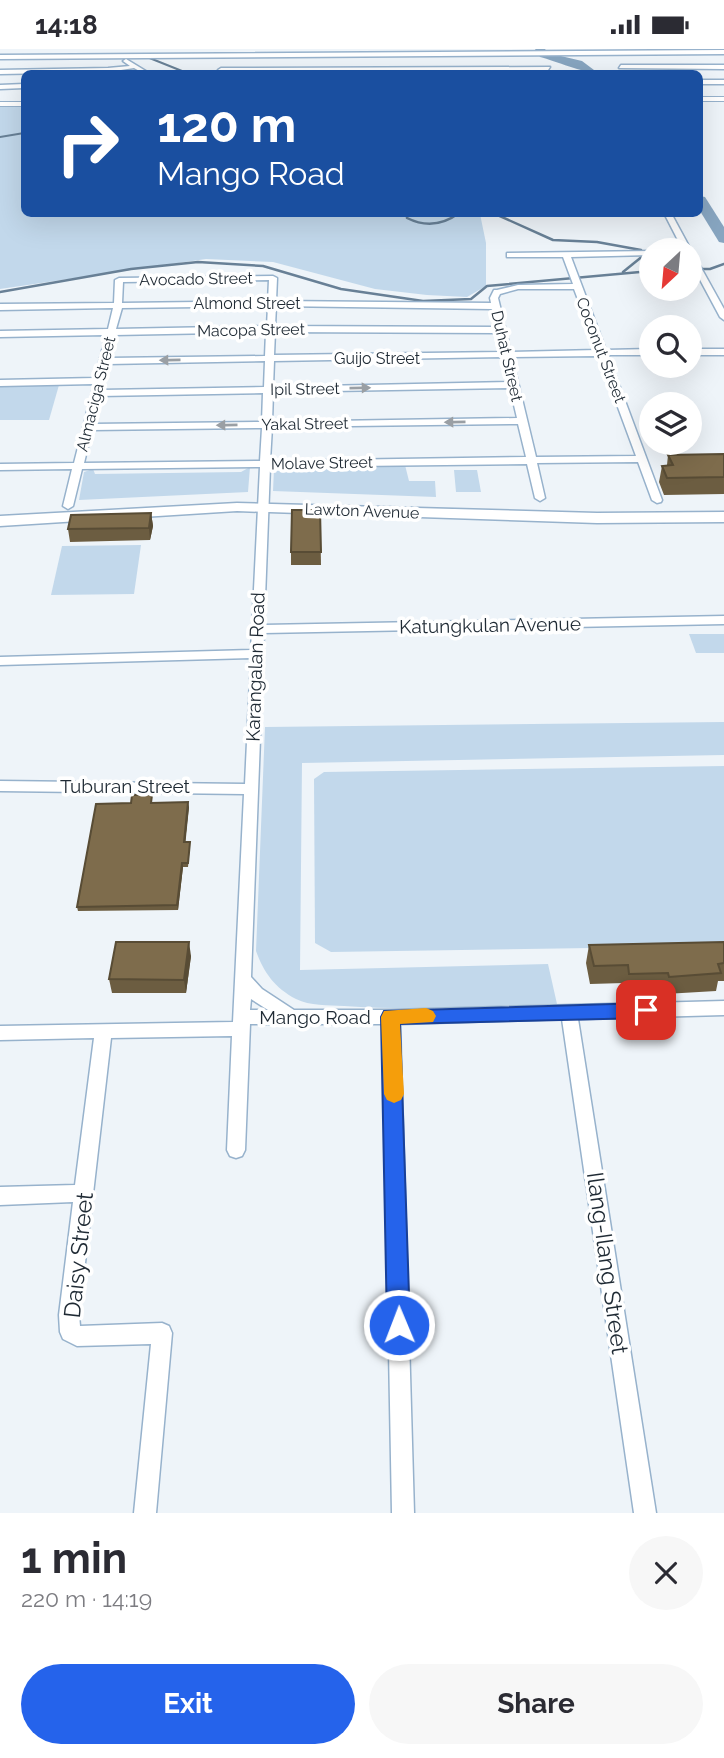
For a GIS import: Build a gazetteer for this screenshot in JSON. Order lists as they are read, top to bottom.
{
  "streets": {
    "main road": ["Lawton Avenue"],
    "street": [
      "Avocado Street",
      "Almond Street",
      "Macopa Street",
      "Coconut Street",
      "Duhat Street",
      "Guijo Street",
      "Ipil Street",
      "Almaciga Street",
      "Yakal Street",
      "Molave Street",
      "Katungkulan Avenue",
      "Karangalan Road",
      "Tuburan Street",
      "Mango Road",
      "Daisy Street",
      "Ilang-Ilang Street"
    ]
  },
  "crossings": [
    ["Avocado Street", "Almaciga Street"],
    ["Avocado Street", "Karangalan Road"],
    ["Almond Street", "Duhat Street"],
    ["Almond Street", "Almaciga Street"],
    ["Almond Street", "Karangalan Road"],
    ["Macopa Street", "Duhat Street"],
    ["Macopa Street", "Almaciga Street"],
    ["Macopa Street", "Karangalan Road"],
    ["Coconut Street", "Duhat Street"],
    ["Coconut Street", "Guijo Street"],
    ["Coconut Street", "Molave Street"],
    ["Duhat Street", "Guijo Street"],
    ["Duhat Street", "Ipil Street"],
    ["Duhat Street", "Yakal Street"],
    ["Duhat Street", "Molave Street"],
    ["Guijo Street", "Almaciga Street"],
    ["Guijo Street", "Karangalan Road"],
    ["Ipil Street", "Almaciga Street"],
    ["Ipil Street", "Karangalan Road"],
    ["Almaciga Street", "Yakal Street"],
    ["Almaciga Street", "Molave Street"],
    ["Almaciga Street", "Lawton Avenue"],
    ["Yakal Street", "Karangalan Road"],
    ["Molave Street", "Karangalan Road"],
    ["Lawton Avenue", "Karangalan Road"],
    ["Katungkulan Avenue", "Karangalan Road"],
    ["Karangalan Road", "Tuburan Street"],
    ["Karangalan Road", "Mango Road"],
    ["Mango Road", "Daisy Street"],
    ["Mango Road", "Ilang-Ilang Street"]
  ],
  "one_way": ["Ipil Street", "Yakal Street"],
  "north": "bottom left",
  "page": {
    "status": "14:18",
    "turn": ["120 m", "Mango Road"],
    "heading": ["1 min", "220 m · 14:19"],
    "buttons": ["Exit", "Share"]
  }
}
